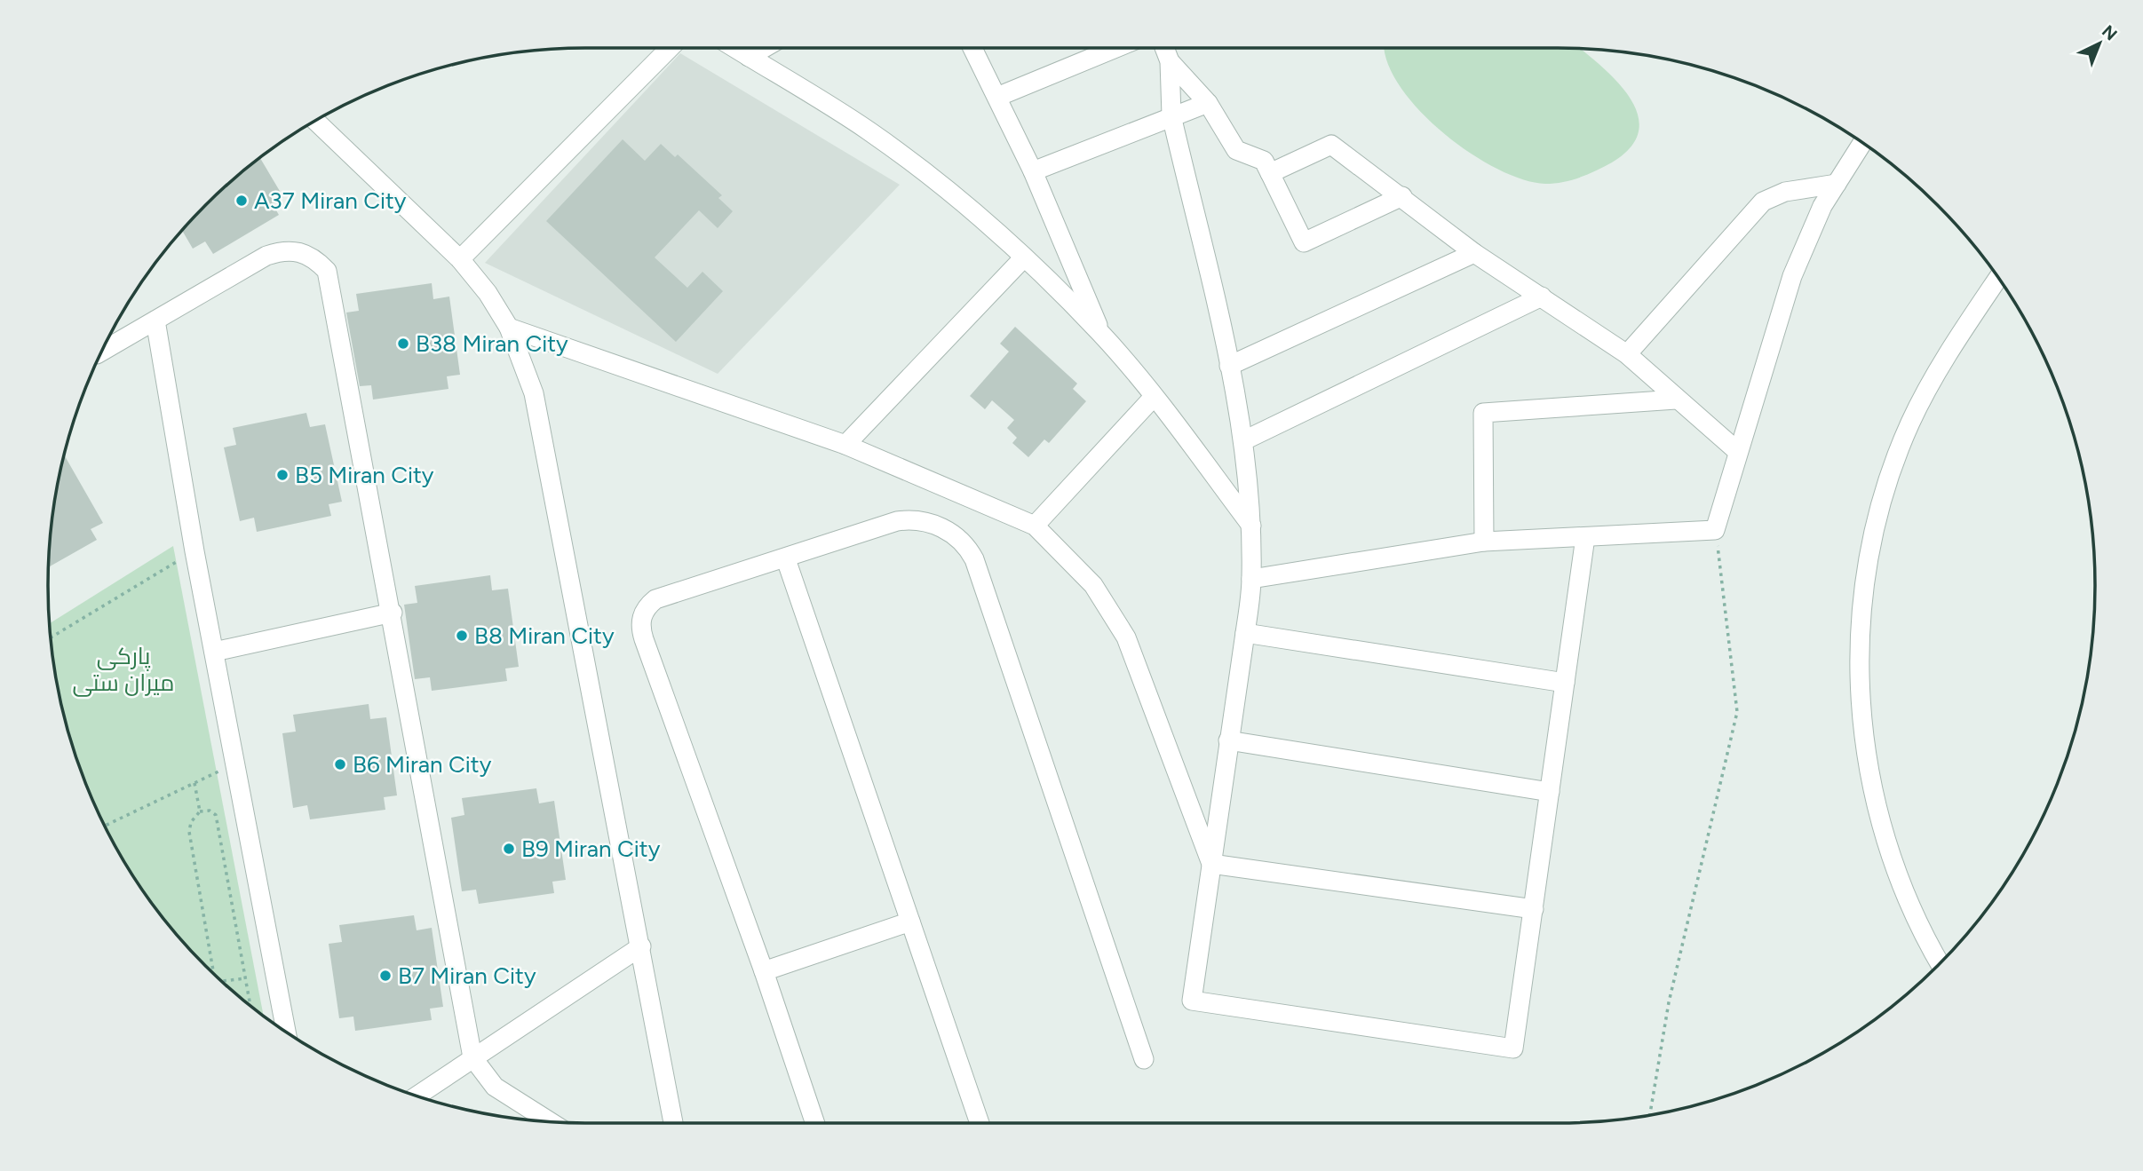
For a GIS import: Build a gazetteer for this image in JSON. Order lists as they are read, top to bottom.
{
  "parks": ["پارکی میران ستی"],
  "places": [
    "A37 Miran City",
    "B38 Miran City",
    "B5 Miran City",
    "B8 Miran City",
    "B6 Miran City",
    "B9 Miran City",
    "B7 Miran City"
  ],
  "north": "top right"
}
